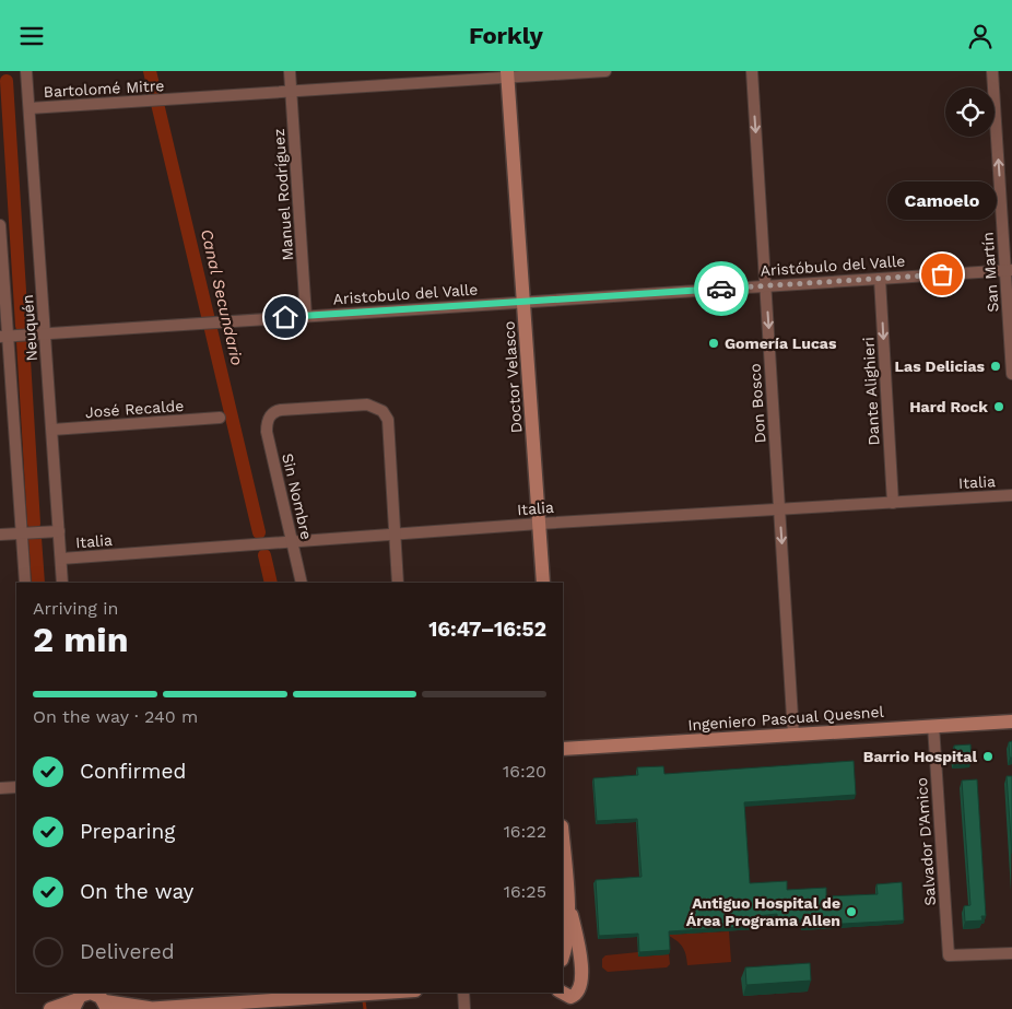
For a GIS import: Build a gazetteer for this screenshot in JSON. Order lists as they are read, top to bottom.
{
  "streets": {
    "main road": ["Doctor Velasco", "Ingeniero Pascual Quesnel"],
    "street": [
      "Bartolomé Mitre",
      "Manuel Rodríguez",
      "Aristóbulo del Valle",
      "San Martín",
      "Aristobulo del Valle",
      "Neuquén",
      "Dante Alighieri",
      "Don Bosco",
      "José Recalde",
      "Italia",
      "Sin Nombre",
      "Salvador D'Amico"
    ]
  },
  "crossings": [
    ["Bartolomé Mitre", "Manuel Rodríguez"],
    ["Bartolomé Mitre", "Neuquén"],
    ["Bartolomé Mitre", "Doctor Velasco"],
    ["Manuel Rodríguez", "Aristobulo del Valle"],
    ["Aristóbulo del Valle", "San Martín"],
    ["Aristóbulo del Valle", "Aristobulo del Valle"],
    ["Aristóbulo del Valle", "Doctor Velasco"],
    ["Aristóbulo del Valle", "Dante Alighieri"],
    ["Aristóbulo del Valle", "Don Bosco"],
    ["Aristobulo del Valle", "Neuquén"],
    ["Aristobulo del Valle", "Doctor Velasco"],
    ["Neuquén", "José Recalde"],
    ["Neuquén", "Italia"],
    ["Doctor Velasco", "Italia"],
    ["Dante Alighieri", "Italia"],
    ["Don Bosco", "Italia"],
    ["Don Bosco", "Ingeniero Pascual Quesnel"],
    ["Italia", "Sin Nombre"],
    ["Ingeniero Pascual Quesnel", "Salvador D'Amico"]
  ],
  "one_way": ["San Martín", "Dante Alighieri", "Don Bosco"],
  "water": ["Canal Secundario"],
  "places": [
    "Camoelo",
    "Gomería Lucas",
    "Las Delicias",
    "Hard Rock",
    "Barrio Hospital",
    "Antiguo Hospital de Área Programa Allen"
  ],
  "page": {
    "header": "Forkly",
    "bubble": "Camoelo",
    "heading": ["2 min", "Arriving in", "16:47–16:52"],
    "bar": "On the way · 240 m",
    "list": [
      ["Confirmed", "16:20"],
      ["Preparing", "16:22"],
      ["On the way", "16:25"],
      "Delivered"
    ]
  }
}
